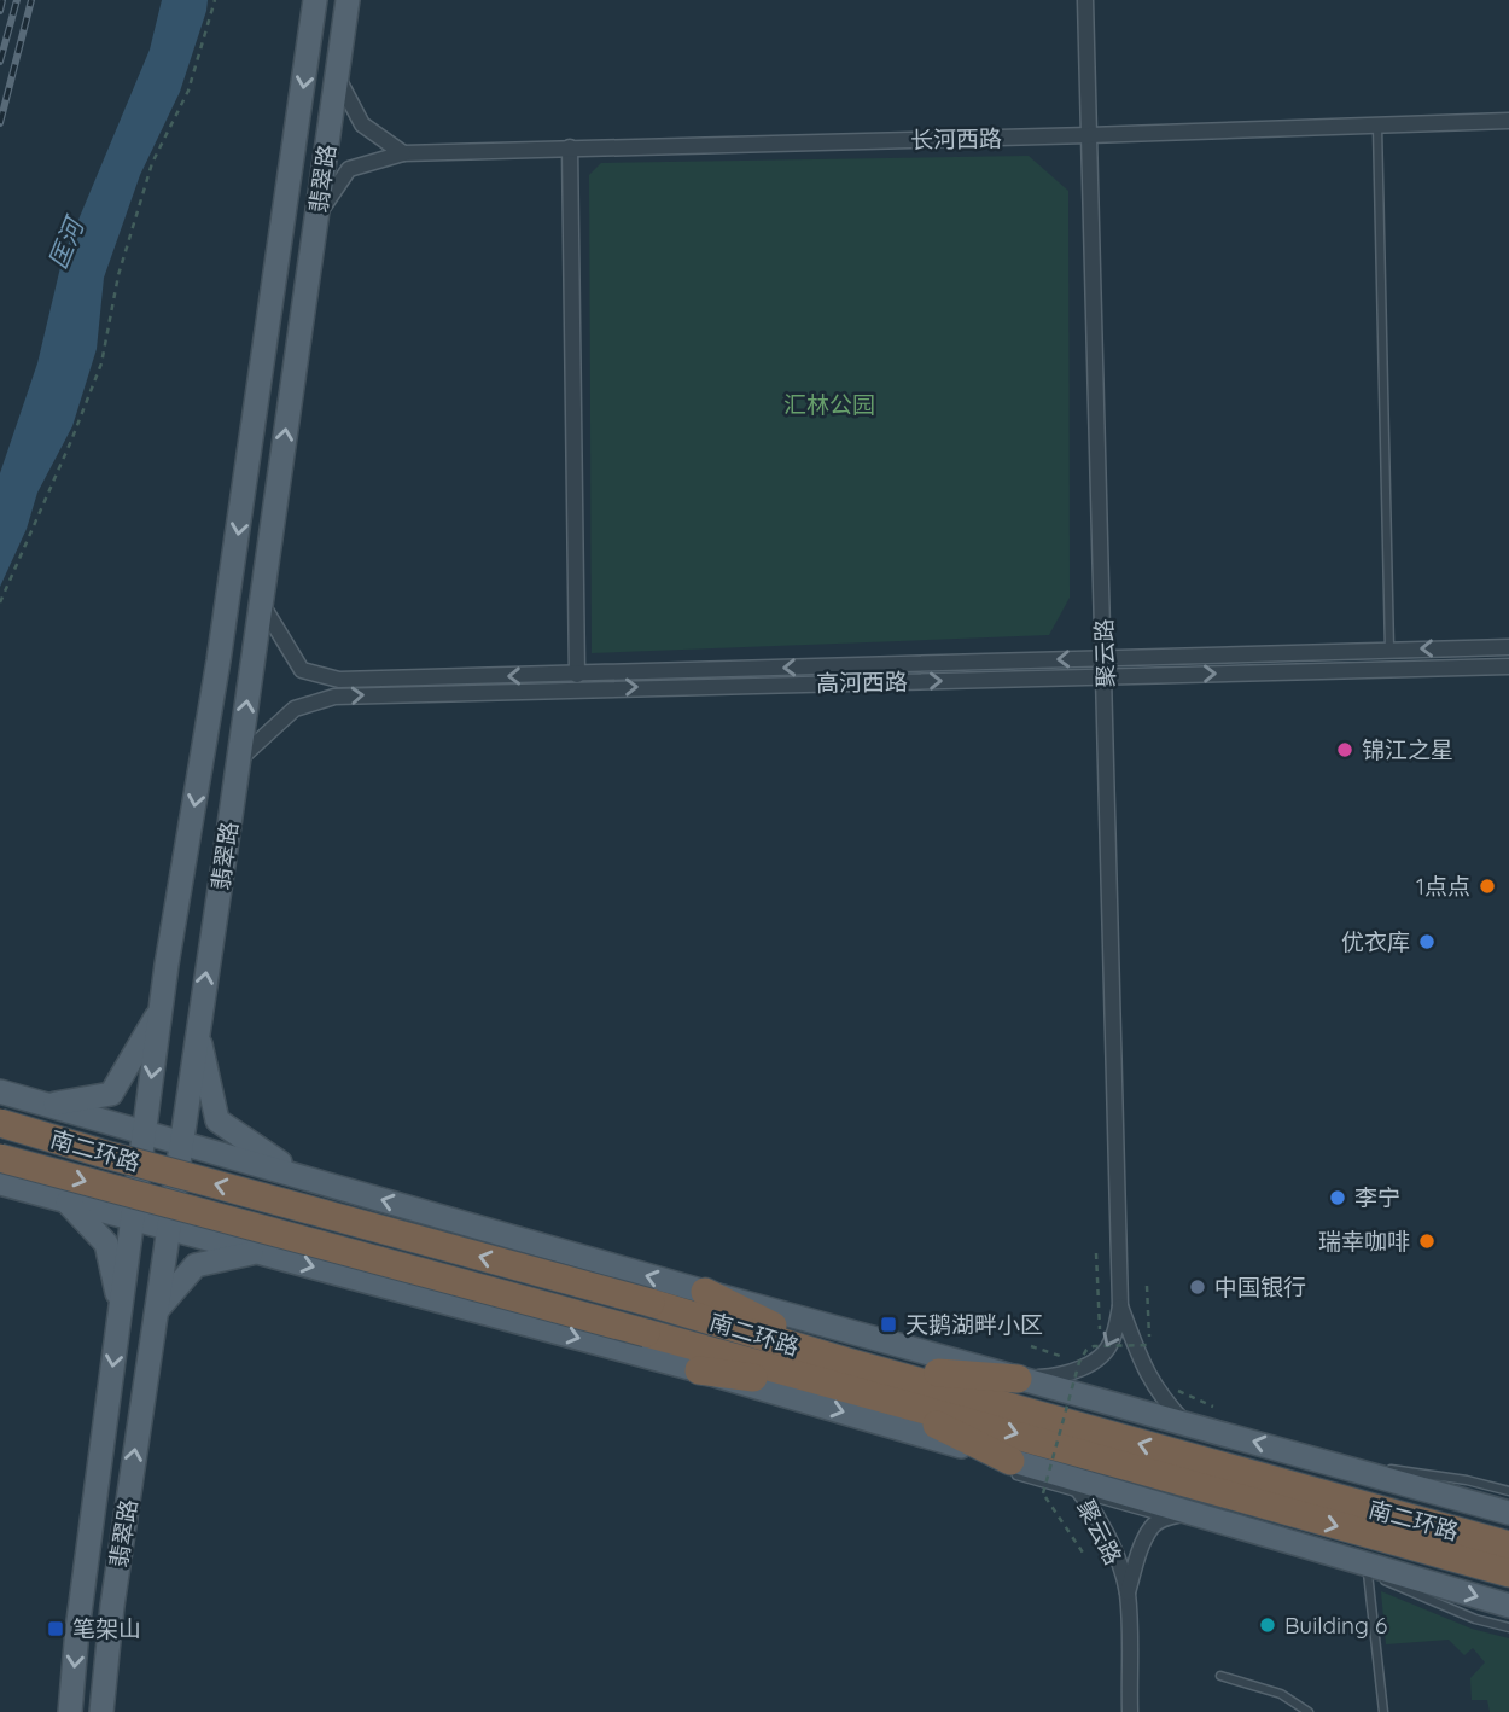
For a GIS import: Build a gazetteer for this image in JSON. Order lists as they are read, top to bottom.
{
  "streets": {
    "highway": ["南二环路"],
    "main road": ["翡翠路"],
    "street": ["长河西路", "聚云路", "高河西路"]
  },
  "crossings": [
    ["长河西路", "翡翠路"],
    ["长河西路", "聚云路"],
    ["翡翠路", "高河西路"],
    ["聚云路", "高河西路"]
  ],
  "water": ["匡河"],
  "parks": ["汇林公园"],
  "places": {
    "other": [
      "锦江之星",
      "1点点",
      "优衣库",
      "李宁",
      "瑞幸咖啡",
      "中国银行",
      "Building 6"
    ],
    "transit": ["天鹅湖畔小区", "笔架山"]
  }
}
